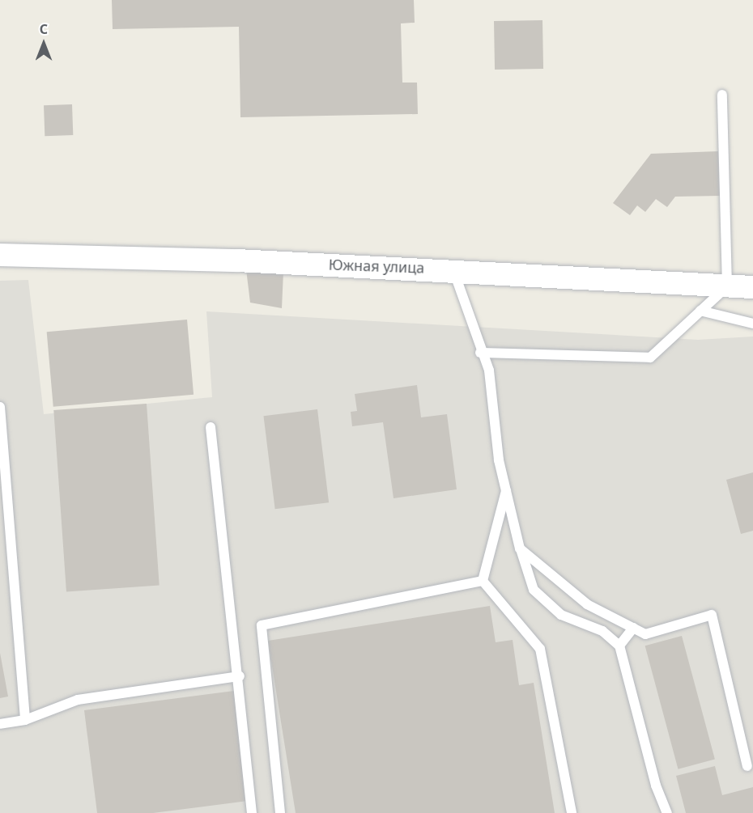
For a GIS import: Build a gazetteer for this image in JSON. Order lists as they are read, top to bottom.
{
  "streets": {
    "street": ["Южная улица"]
  },
  "north": "top"
}
